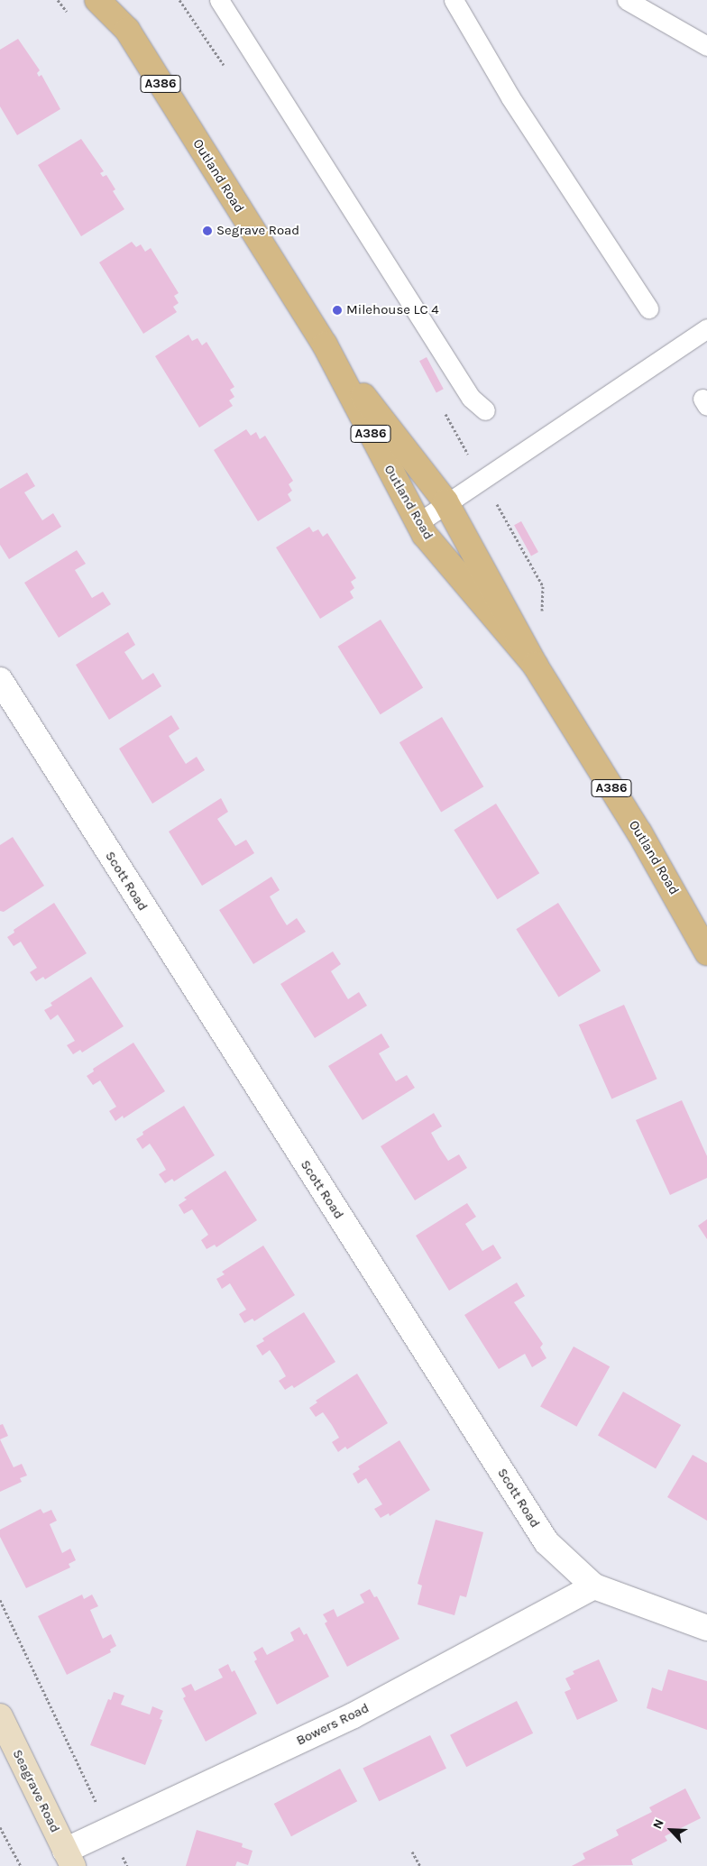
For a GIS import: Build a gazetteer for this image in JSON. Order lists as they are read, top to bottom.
{
  "streets": {
    "main road": ["A386", "Outland Road"],
    "street": ["Scott Road", "Bowers Road", "Seagrave Road"]
  },
  "crossings": [
    ["Scott Road", "Bowers Road"],
    ["Bowers Road", "Seagrave Road"]
  ],
  "places": ["Segrave Road", "Milehouse LC 4"],
  "north": "top left"
}
